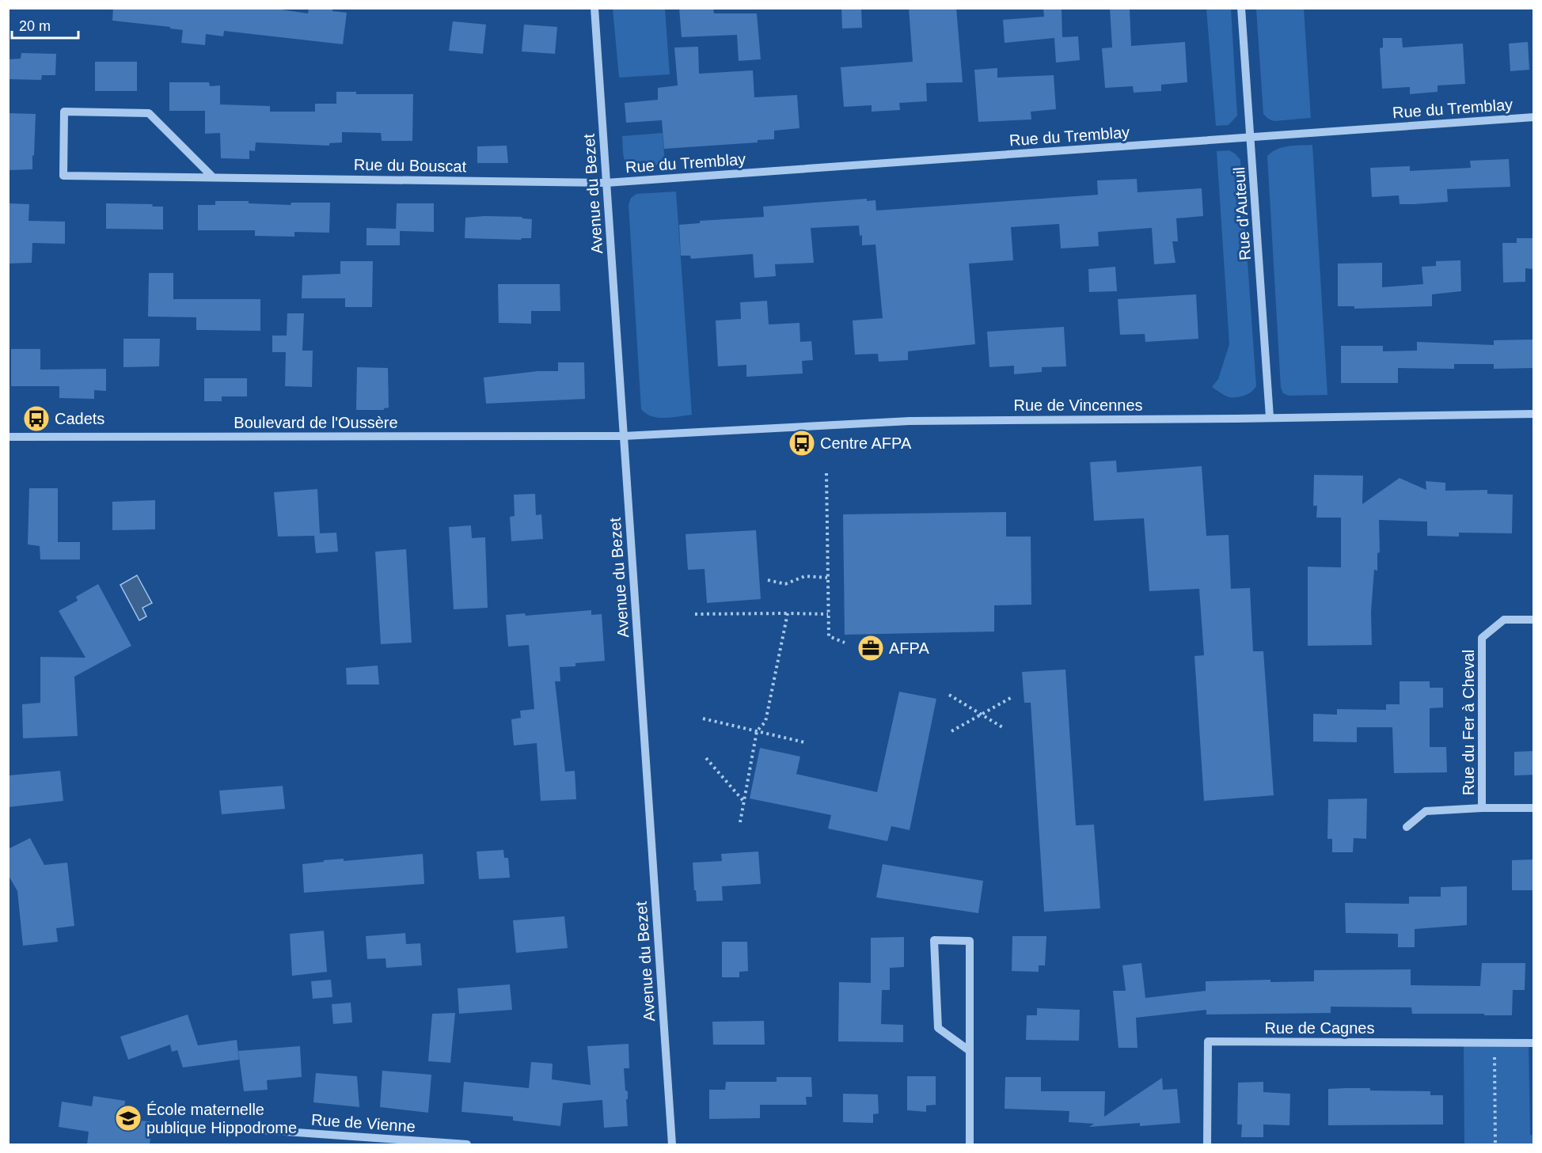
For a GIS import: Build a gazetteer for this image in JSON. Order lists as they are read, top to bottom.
{
  "streets": {
    "street": [
      "Rue du Tremblay",
      "Rue du Bouscat",
      "Avenue du Bezet",
      "Rue d'Auteuil",
      "Rue de Vincennes",
      "Boulevard de l'Oussère",
      "Rue du Fer à Cheval",
      "Rue de Cagnes",
      "Rue de Vienne"
    ]
  },
  "crossings": [
    ["Rue du Tremblay", "Rue du Bouscat"],
    ["Rue du Tremblay", "Avenue du Bezet"],
    ["Rue du Tremblay", "Rue d'Auteuil"],
    ["Rue du Bouscat", "Avenue du Bezet"],
    ["Avenue du Bezet", "Rue de Vincennes"],
    ["Avenue du Bezet", "Boulevard de l'Oussère"],
    ["Rue d'Auteuil", "Rue de Vincennes"],
    ["Rue de Vincennes", "Boulevard de l'Oussère"]
  ],
  "places": {
    "bus stop": ["Cadets", "Centre AFPA"],
    "office": ["AFPA"],
    "school or university": ["École maternelle publique Hippodrome"]
  },
  "scale_bar": "20 m"
}
